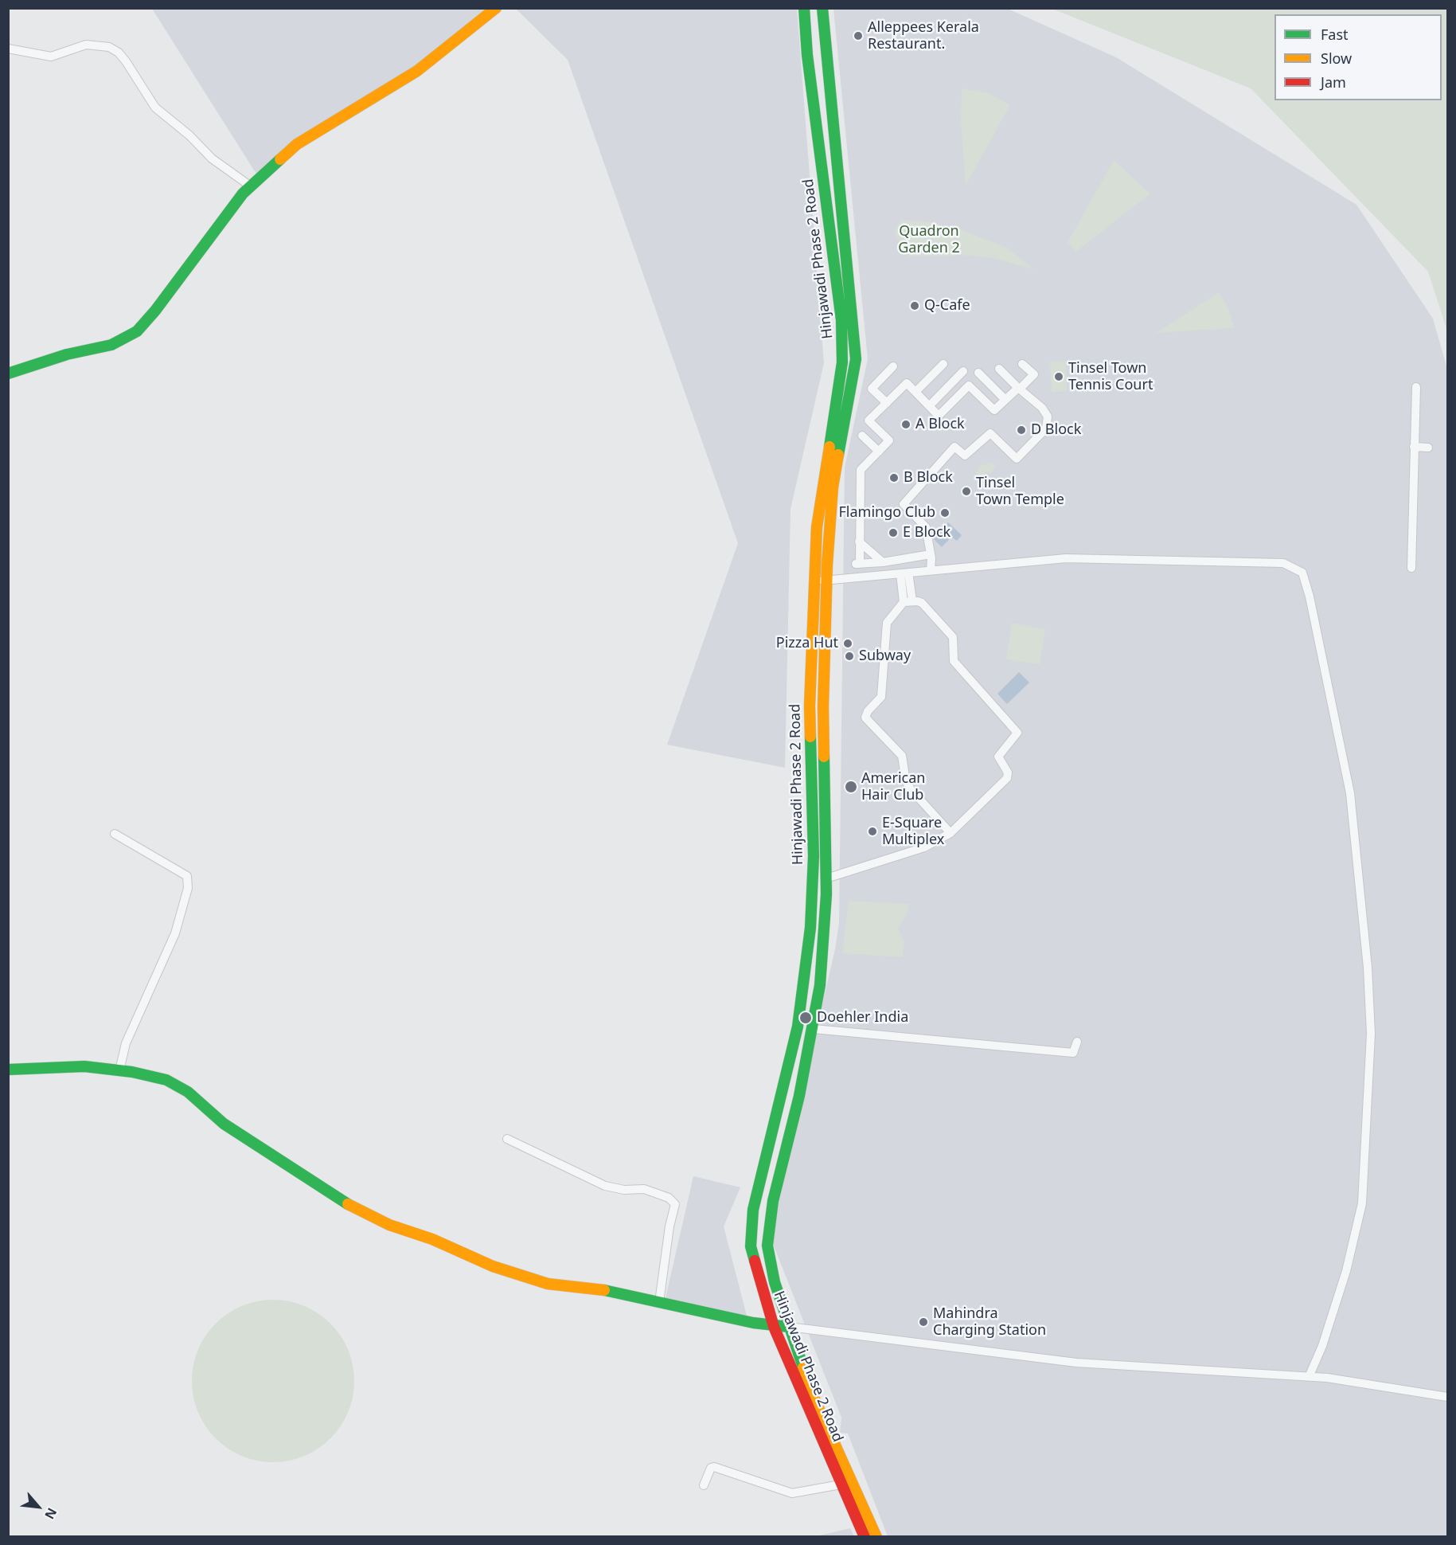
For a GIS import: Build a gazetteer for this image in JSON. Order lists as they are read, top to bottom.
{
  "streets": {
    "main road": ["Hinjawadi Phase 2 Road"]
  },
  "parks": ["Quadron Garden 2"],
  "places": [
    "Alleppees Kerala Restaurant.",
    "Q-Cafe",
    "Tinsel Town Tennis Court",
    "A Block",
    "D Block",
    "B Block",
    "Tinsel Town Temple",
    "Flamingo Club",
    "E Block",
    "Pizza Hut",
    "Subway",
    "American Hair Club",
    "E-Square Multiplex",
    "Doehler India",
    "Mahindra Charging Station"
  ],
  "legend": ["Fast", "Slow", "Jam"],
  "north": "bottom right"
}
